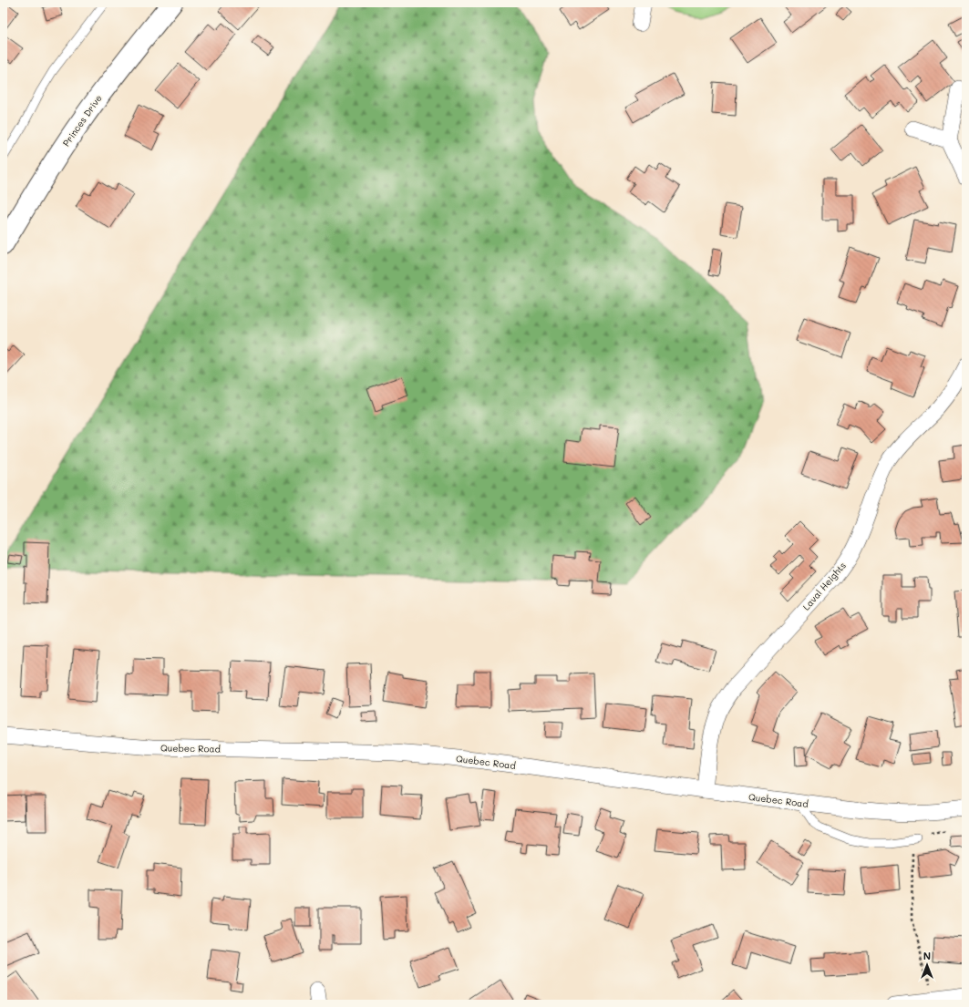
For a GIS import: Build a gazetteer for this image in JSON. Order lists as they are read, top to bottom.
{
  "streets": {
    "street": ["Princes Drive", "Laval Heights", "Quebec Road"]
  },
  "crossings": [
    ["Laval Heights", "Quebec Road"]
  ],
  "north": "top"
}
